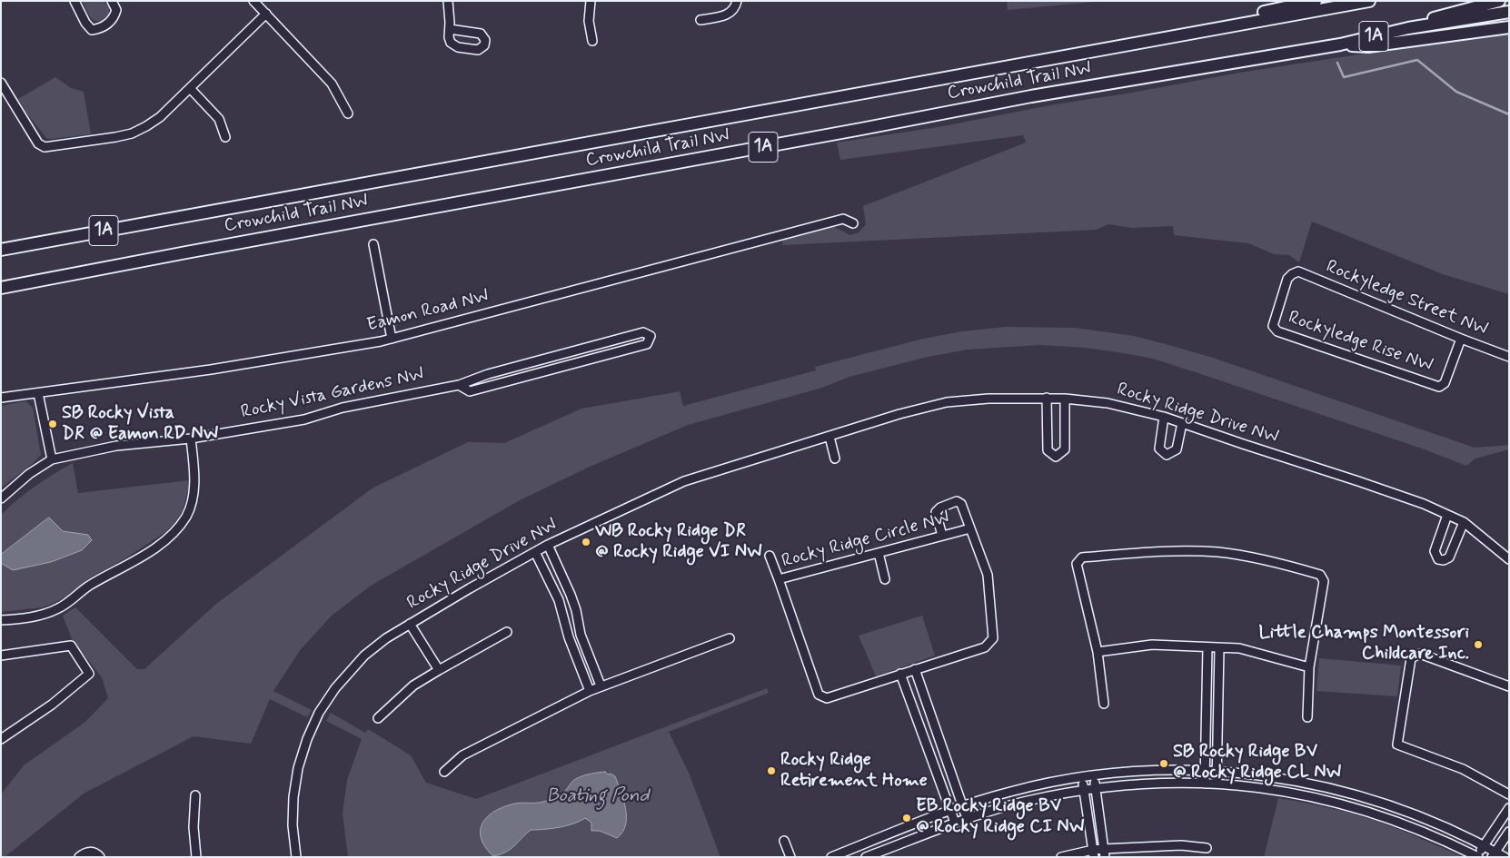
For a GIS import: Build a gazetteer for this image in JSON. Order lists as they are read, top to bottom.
{
  "streets": {
    "highway": ["1A", "Crowchild Trail NW"],
    "street": [
      "Rockyledge Street NW",
      "Eamon Road NW",
      "Rockyledge Rise NW",
      "Rocky Vista Gardens NW",
      "Rocky Ridge Drive NW",
      "Rocky Ridge Circle NW"
    ]
  },
  "crossings": [
    ["Rockyledge Street NW", "Rockyledge Rise NW"]
  ],
  "water": ["Boating Pond"],
  "places": [
    "SB Rocky Vista DR @ Eamon RD NW",
    "WB Rocky Ridge DR @ Rocky Ridge VI NW",
    "Little Champs Montessori Childcare Inc.",
    "SB Rocky Ridge BV @ Rocky Ridge CL NW",
    "Rocky Ridge Retirement Home",
    "EB Rocky Ridge BV @ Rocky Ridge CI NW"
  ]
}
